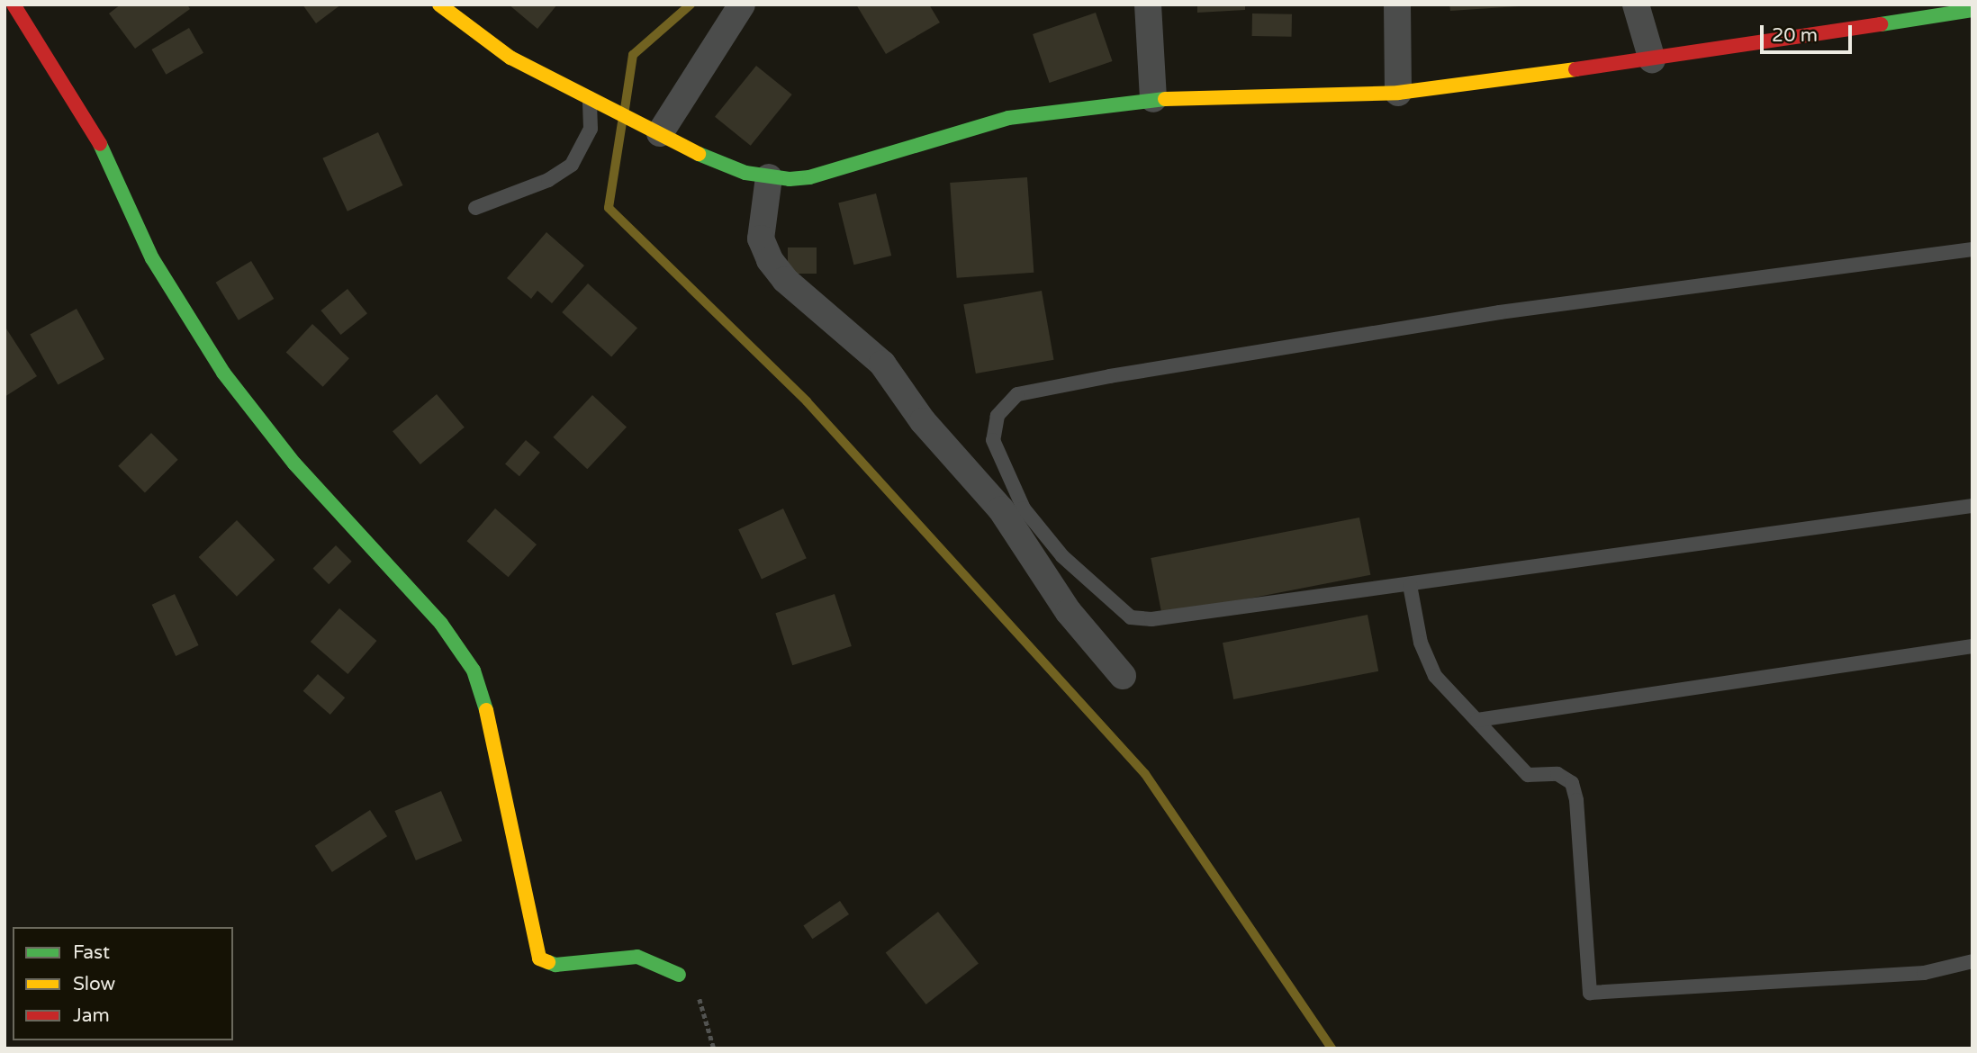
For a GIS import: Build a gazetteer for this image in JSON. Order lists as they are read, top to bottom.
{
  "legend": ["Fast", "Slow", "Jam"],
  "scale_bar": "20 m"
}
